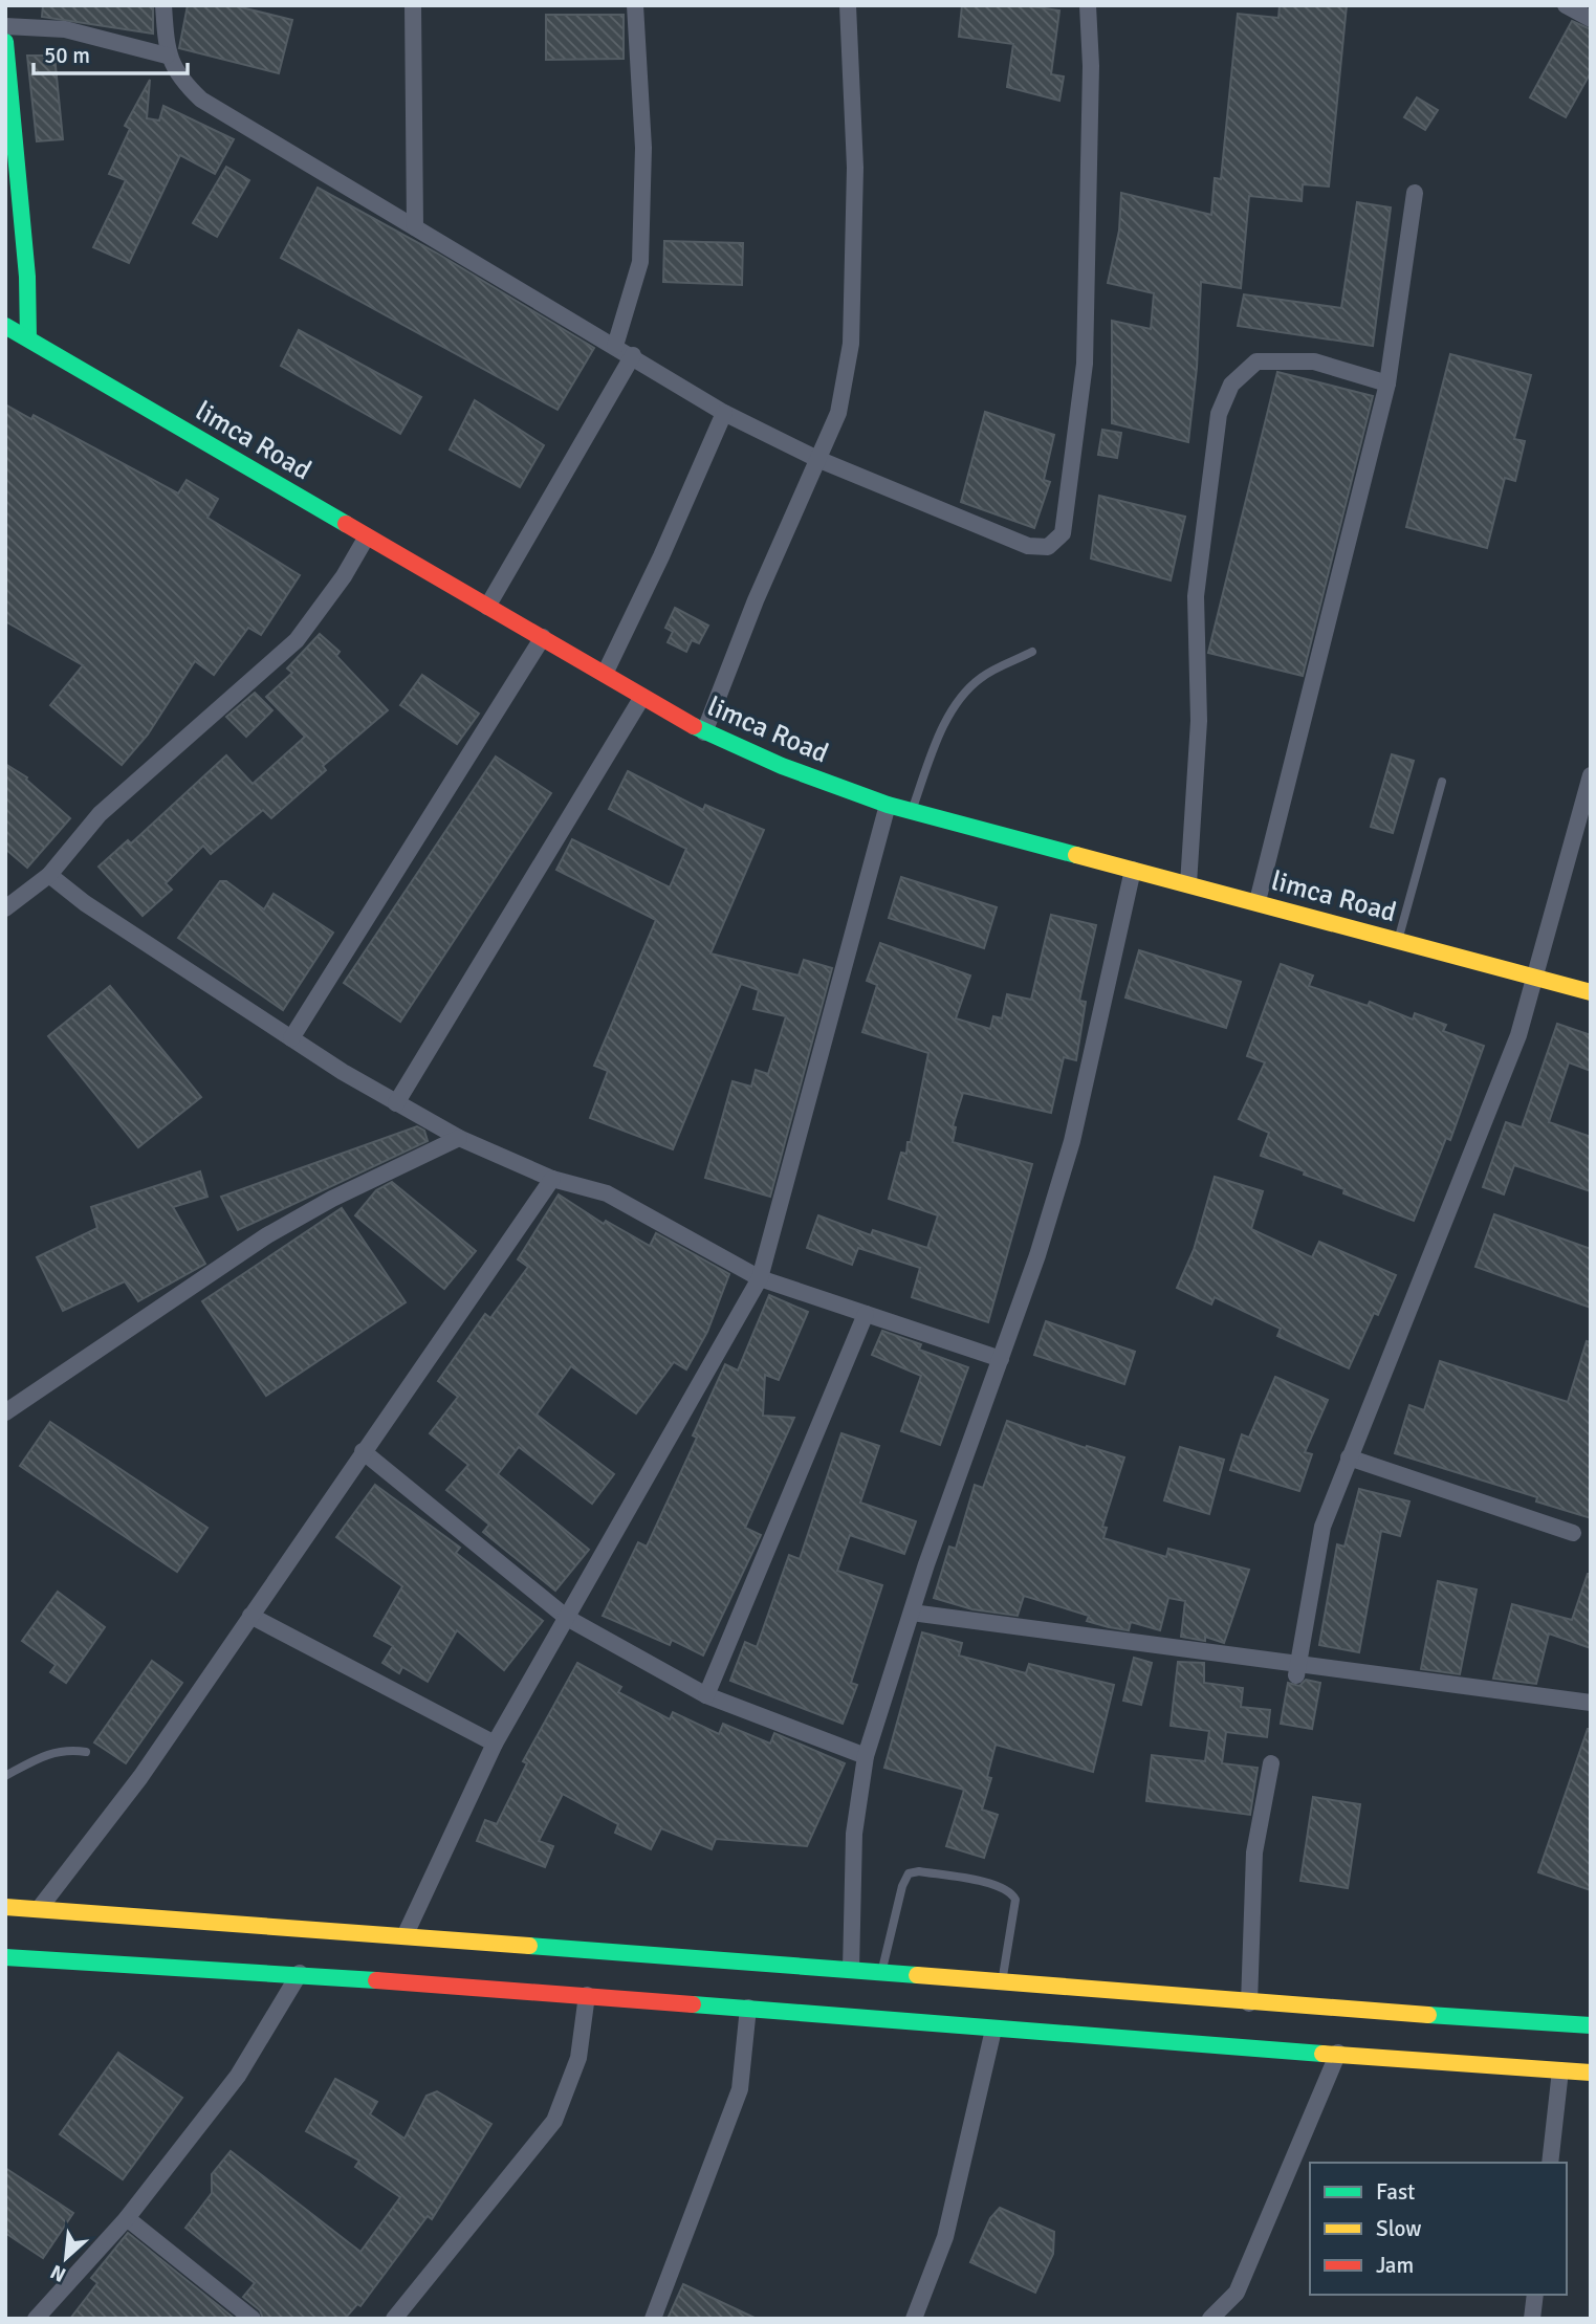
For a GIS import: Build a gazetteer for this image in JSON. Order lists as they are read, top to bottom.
{
  "streets": {
    "main road": ["limca Road"]
  },
  "legend": ["Fast", "Slow", "Jam"],
  "scale_bar": "50 m",
  "north": "bottom left"
}
